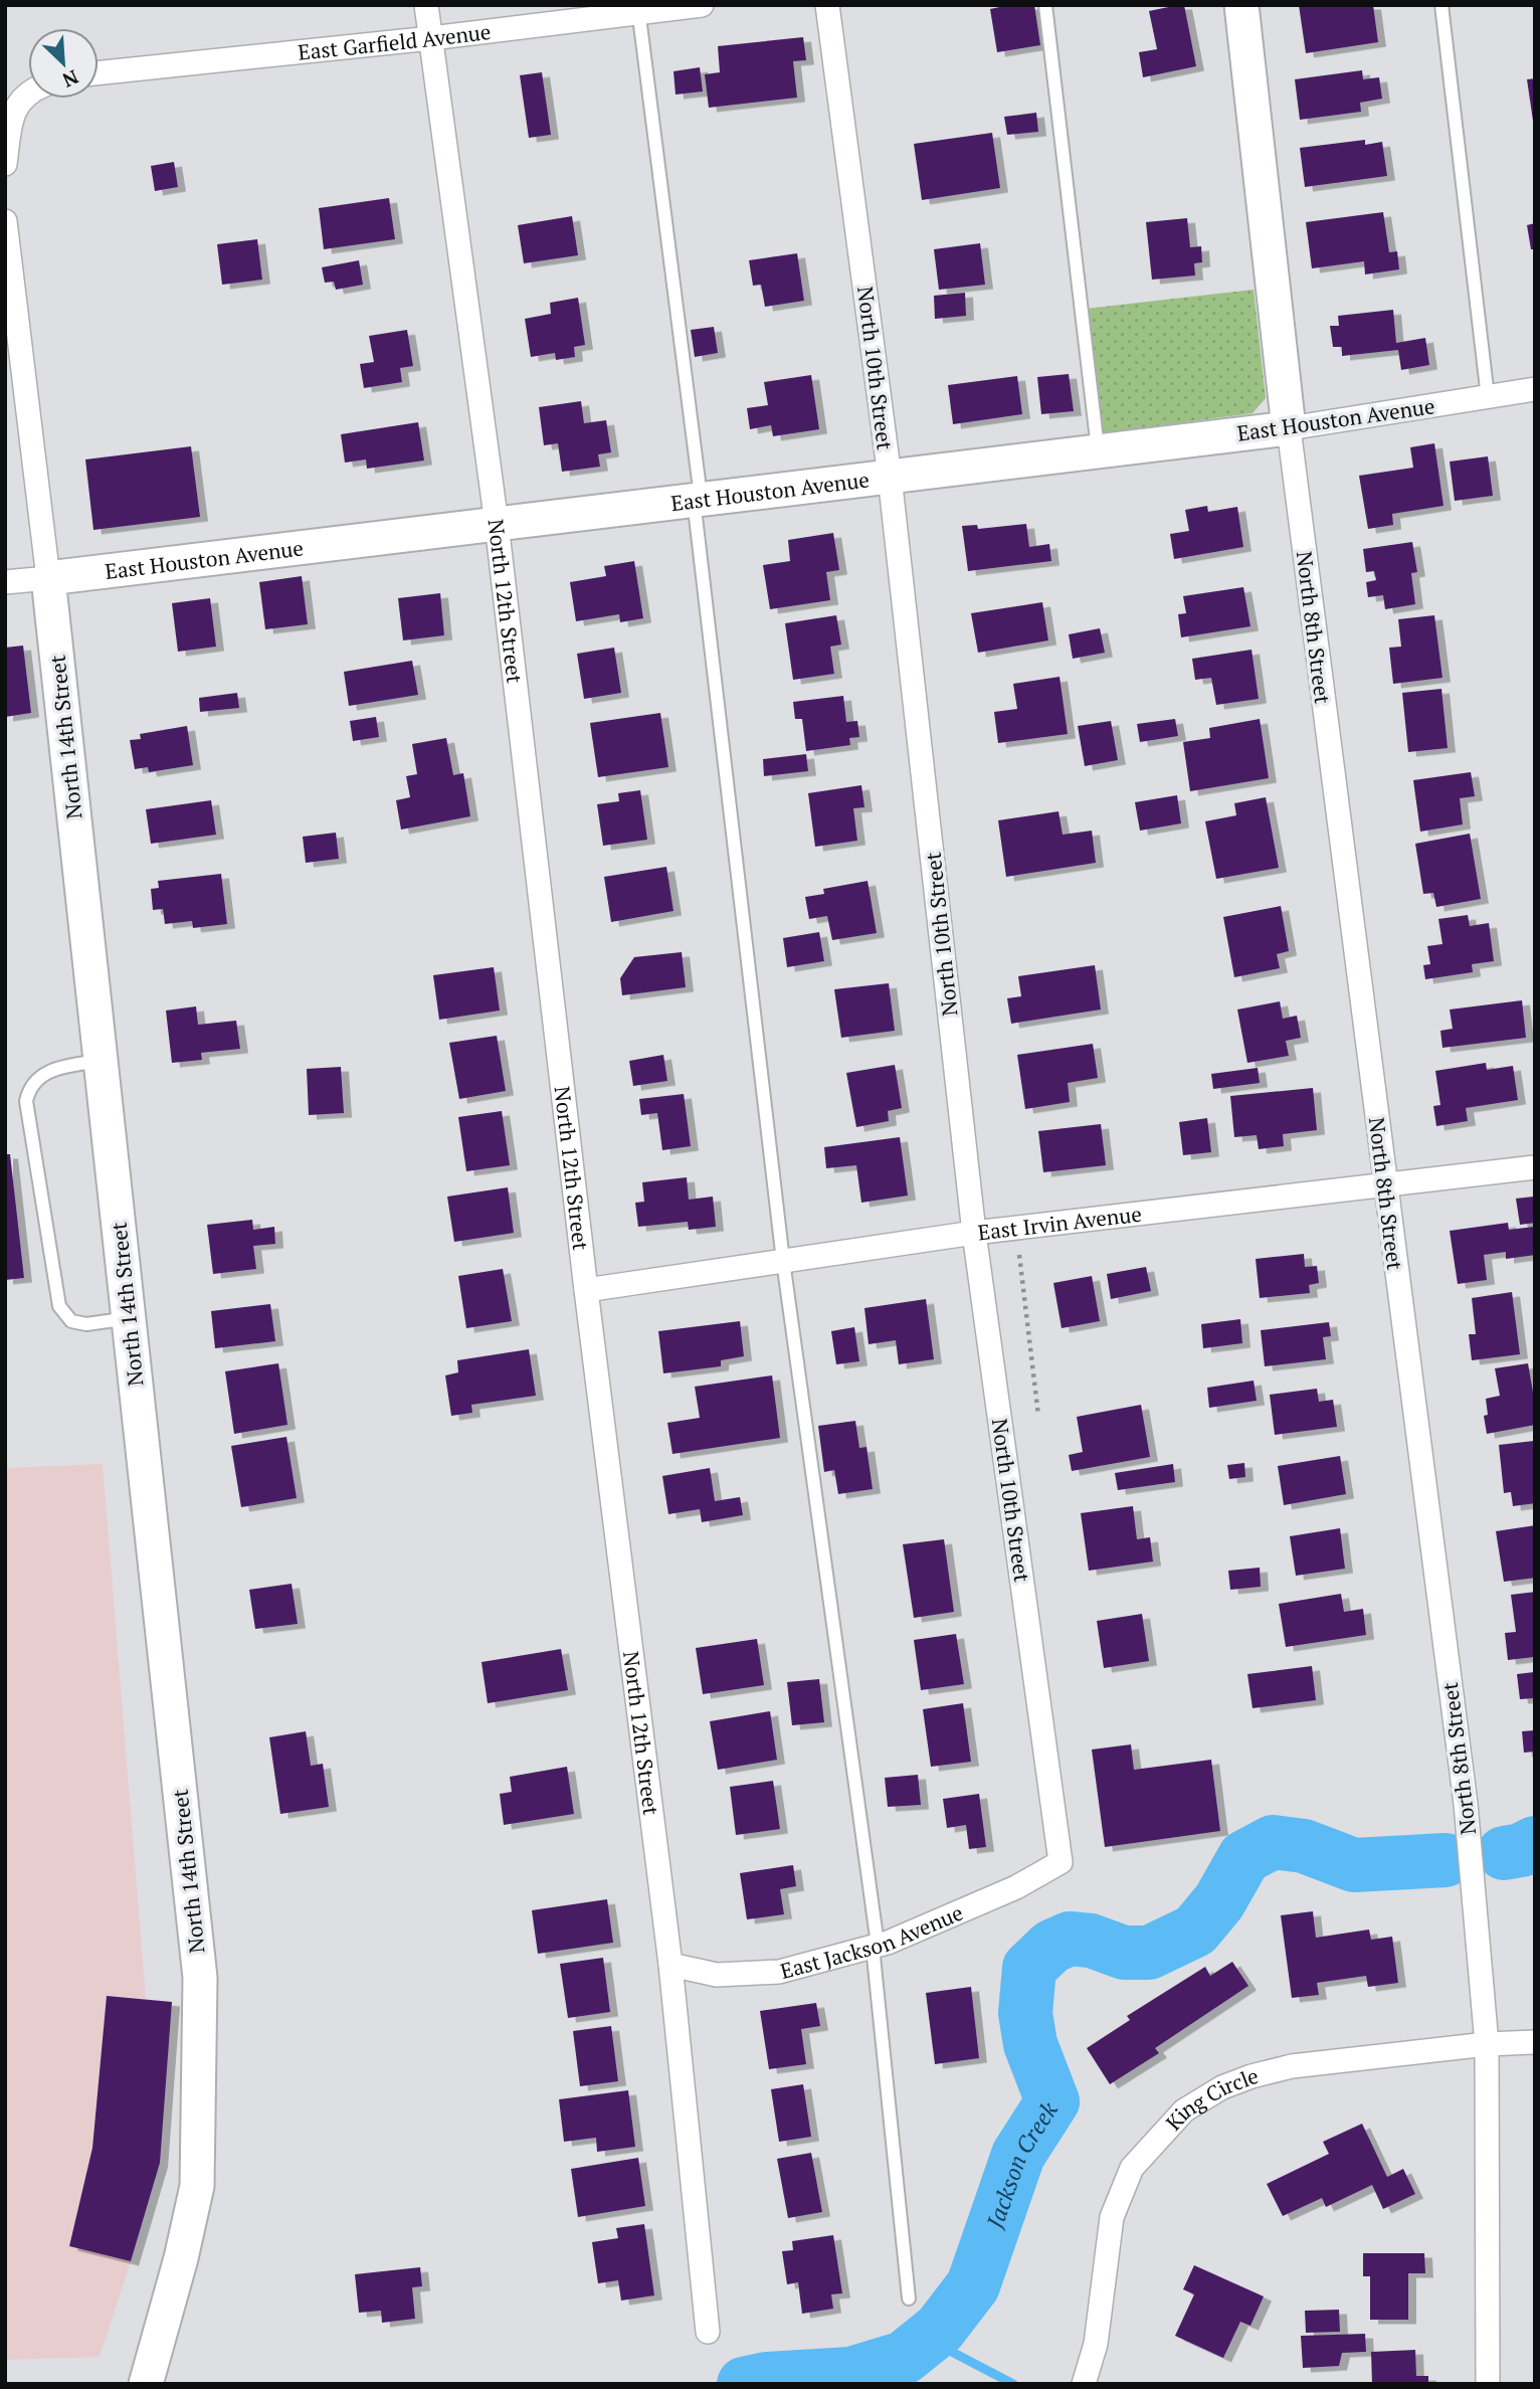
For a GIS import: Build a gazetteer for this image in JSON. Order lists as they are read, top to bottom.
{
  "streets": {
    "street": [
      "East Garfield Avenue",
      "North 10th Street",
      "East Houston Avenue",
      "North 12th Street",
      "North 8th Street",
      "North 14th Street",
      "East Irvin Avenue",
      "East Jackson Avenue",
      "King Circle"
    ]
  },
  "crossings": [
    ["East Garfield Avenue", "North 12th Street"],
    ["North 10th Street", "East Houston Avenue"],
    ["North 10th Street", "East Irvin Avenue"],
    ["North 10th Street", "East Jackson Avenue"],
    ["East Houston Avenue", "North 12th Street"],
    ["East Houston Avenue", "North 8th Street"],
    ["East Houston Avenue", "North 14th Street"],
    ["North 12th Street", "East Irvin Avenue"],
    ["North 12th Street", "East Jackson Avenue"],
    ["North 8th Street", "East Irvin Avenue"],
    ["North 8th Street", "King Circle"]
  ],
  "water": ["Jackson Creek"],
  "north": "bottom right"
}
